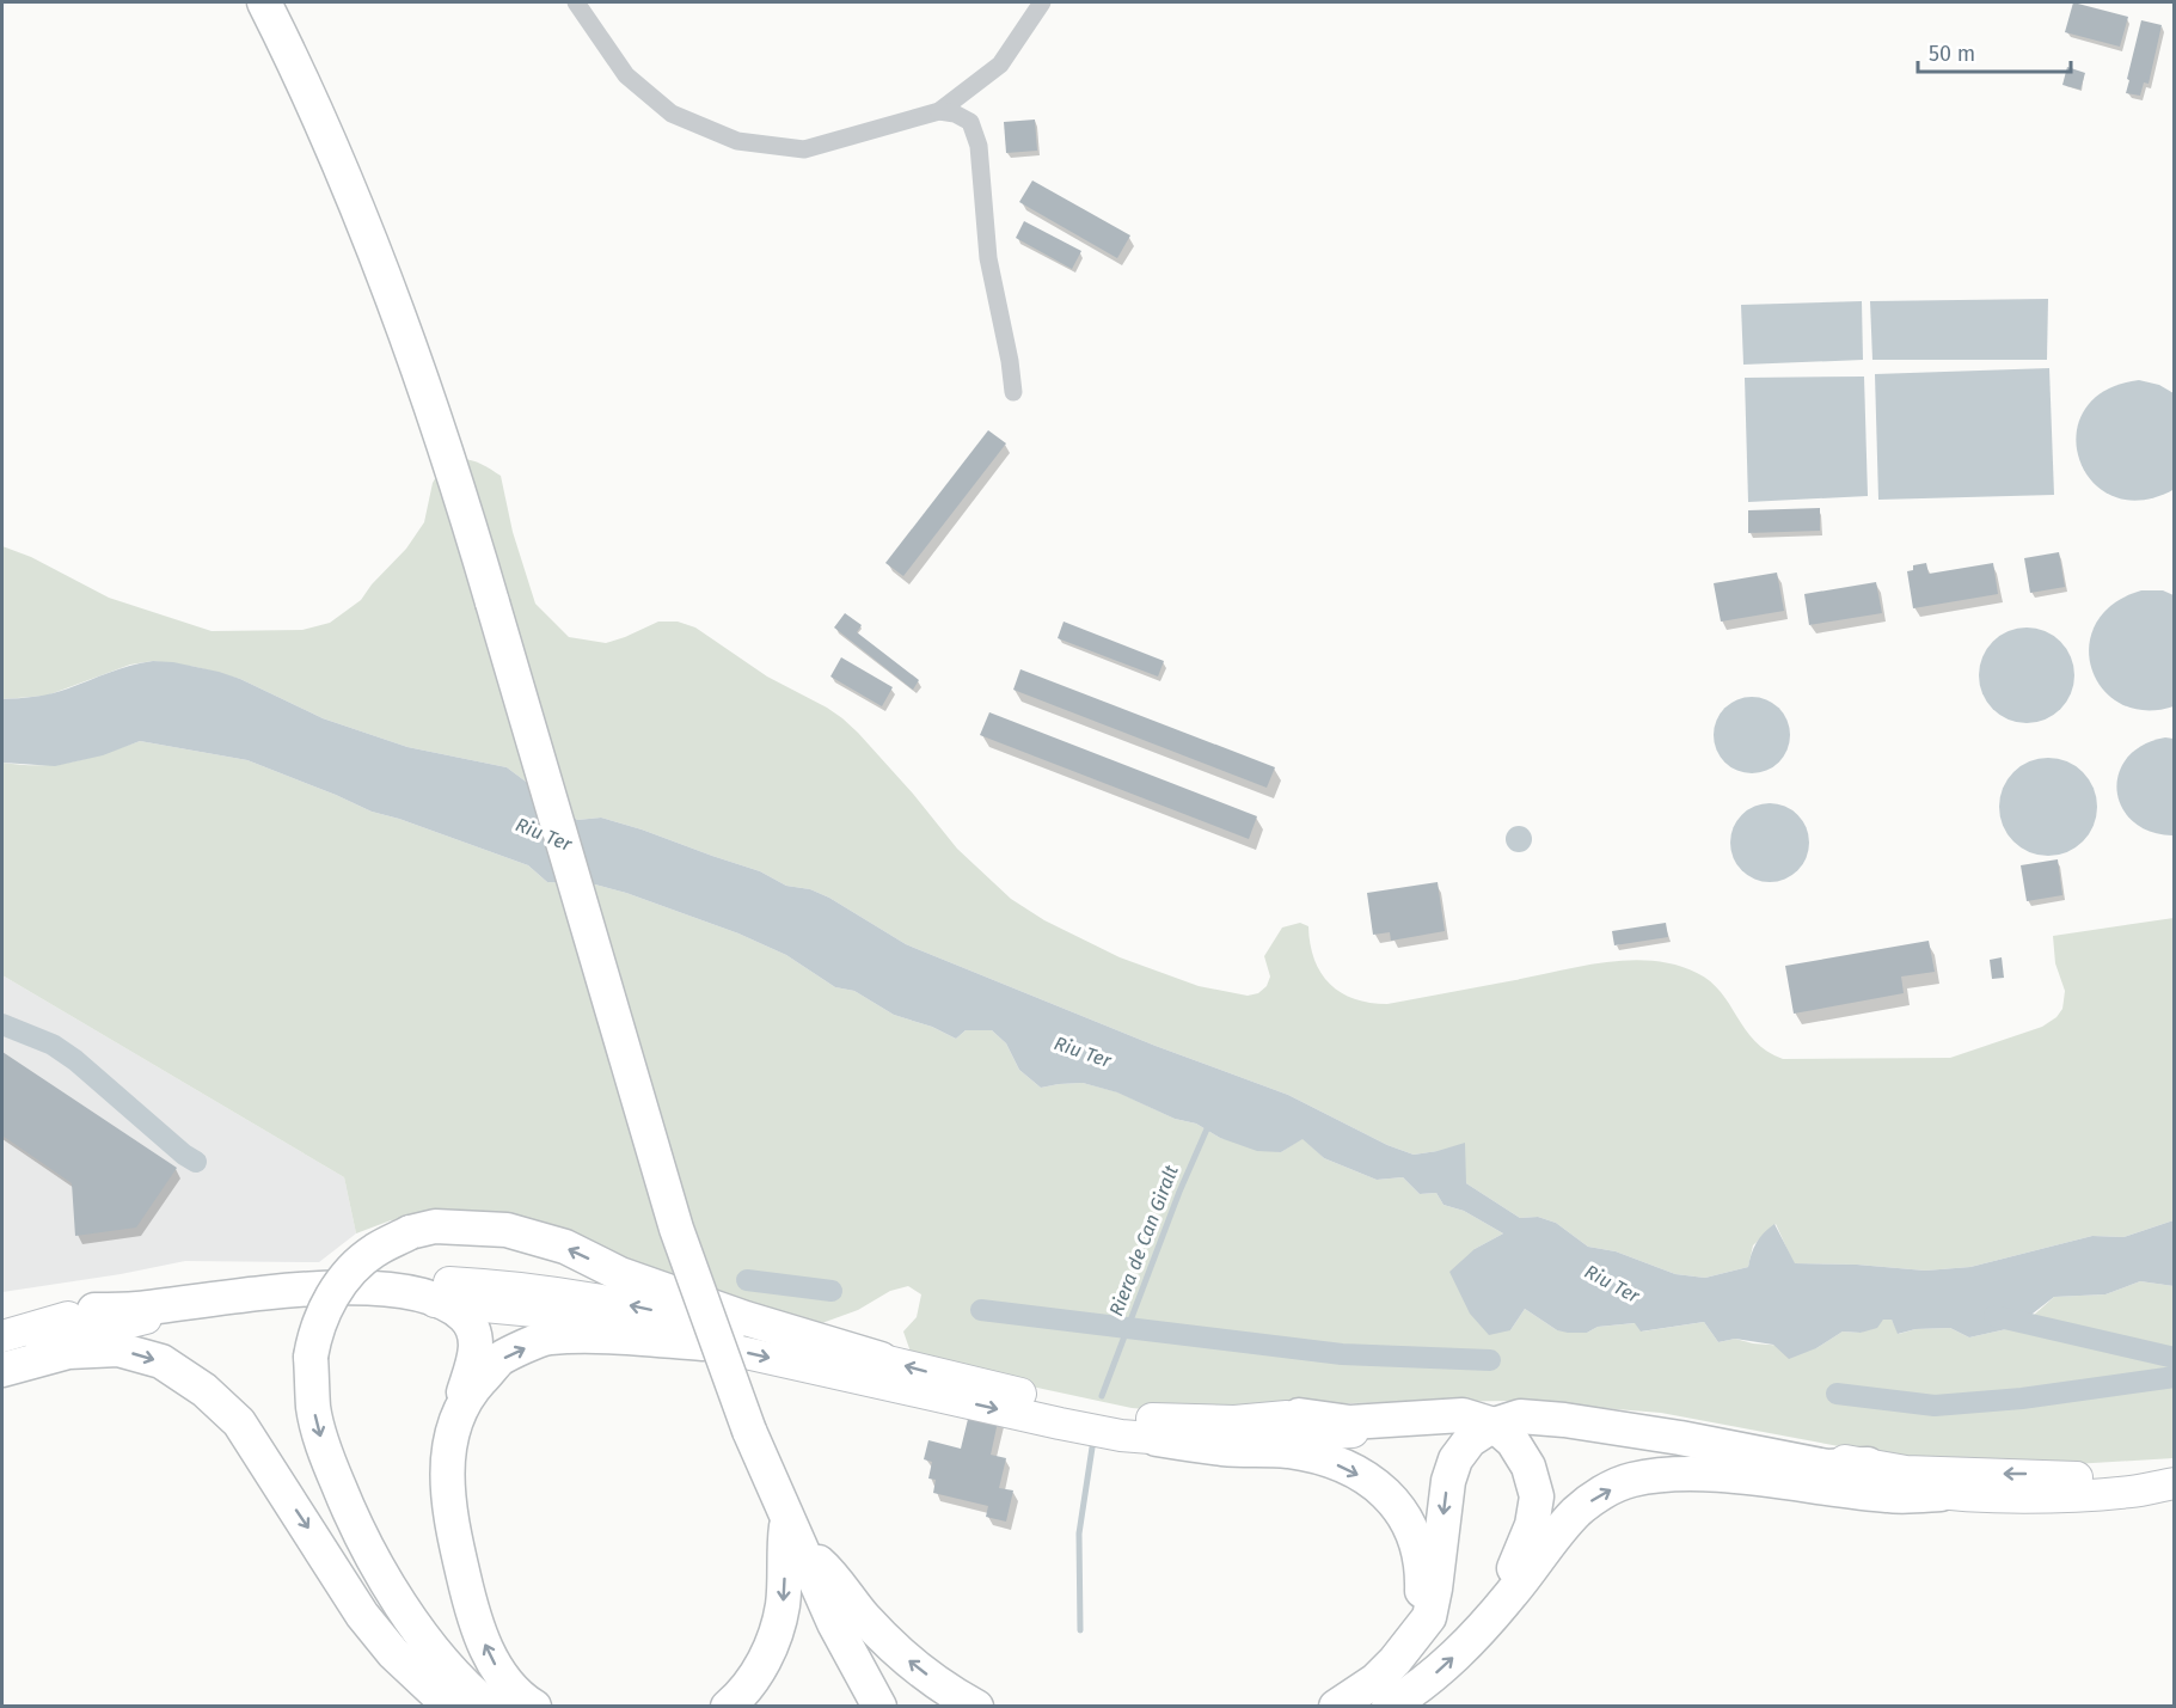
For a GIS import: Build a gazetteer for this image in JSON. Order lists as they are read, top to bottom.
{
  "water": ["Riu Ter", "Riera de Can Giralt"],
  "scale_bar": "50 m"
}
